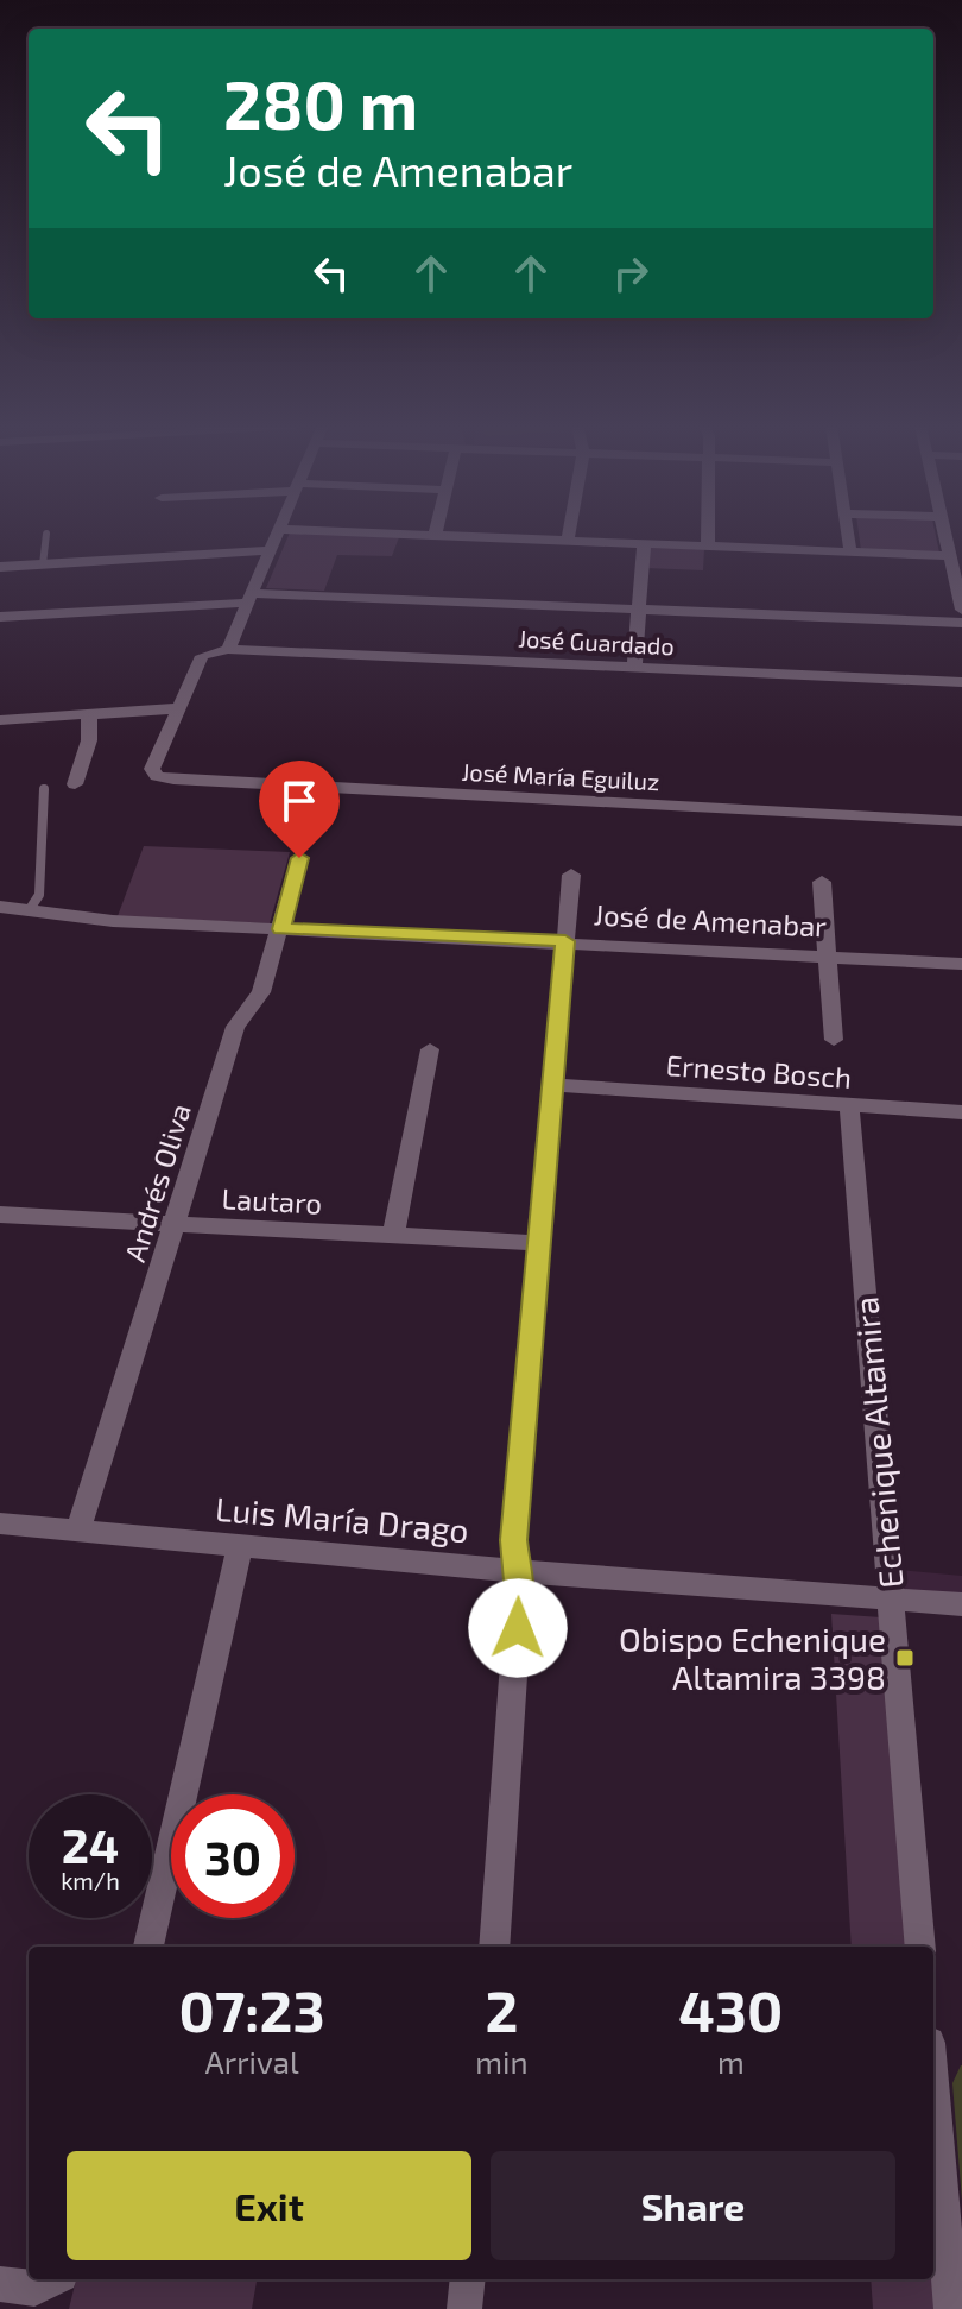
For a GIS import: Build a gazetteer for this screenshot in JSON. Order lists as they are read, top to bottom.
{
  "streets": {
    "street": [
      "José Guardado",
      "José María Eguiluz",
      "José de Amenabar",
      "Ernesto Bosch",
      "Andrés Oliva",
      "Lautaro",
      "Echenique Altamira",
      "Luis María Drago"
    ]
  },
  "crossings": [
    ["José de Amenabar", "Andrés Oliva"],
    ["Ernesto Bosch", "Echenique Altamira"],
    ["Andrés Oliva", "Lautaro"],
    ["Andrés Oliva", "Luis María Drago"],
    ["Echenique Altamira", "Luis María Drago"]
  ],
  "places": {
    "transit": ["Obispo Echenique Altamira 3398"]
  },
  "page": {
    "turn": ["280 m", "José de Amenabar"],
    "speed": "24 km/h",
    "limit": "30",
    "eta": [
      "07:23",
      "Arrival",
      "2",
      "min",
      "430",
      "m"
    ],
    "buttons": ["Exit", "Share"]
  }
}
